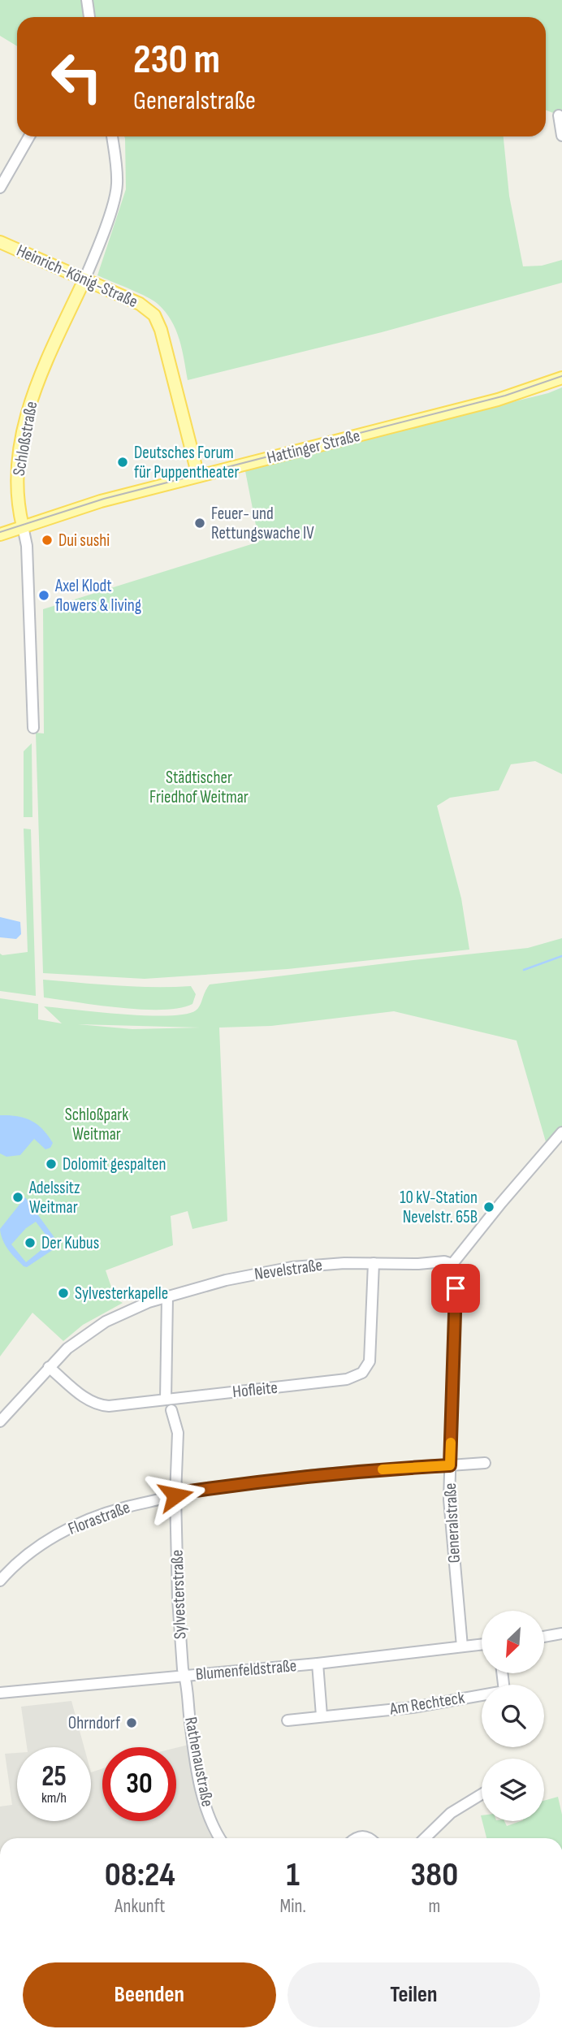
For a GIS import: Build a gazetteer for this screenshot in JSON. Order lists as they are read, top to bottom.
{
  "streets": {
    "main road": ["Heinrich-König-Straße", "Schloßstraße", "Hattinger Straße"],
    "street": [
      "Nevelstraße",
      "Hofleite",
      "Florastraße",
      "Generalstraße",
      "Sylvesterstraße",
      "Blumenfeldstraße",
      "Am Rechteck",
      "Rathenaustraße"
    ]
  },
  "crossings": [
    ["Heinrich-König-Straße", "Schloßstraße"],
    ["Heinrich-König-Straße", "Hattinger Straße"],
    ["Schloßstraße", "Hattinger Straße"],
    ["Nevelstraße", "Hofleite"],
    ["Nevelstraße", "Generalstraße"],
    ["Florastraße", "Generalstraße"],
    ["Florastraße", "Sylvesterstraße"],
    ["Generalstraße", "Blumenfeldstraße"],
    ["Sylvesterstraße", "Blumenfeldstraße"],
    ["Sylvesterstraße", "Rathenaustraße"],
    ["Blumenfeldstraße", "Rathenaustraße"]
  ],
  "parks": ["Städtischer Friedhof Weitmar", "Schloßpark Weitmar"],
  "places": [
    "Deutsches Forum für Puppentheater",
    "Feuer- und Rettungswache IV",
    "Dui sushi",
    "Axel Klodt flowers & living",
    "Dolomit gespalten",
    "Adelssitz Weitmar",
    "10 kV-Station Nevelstr. 65B",
    "Der Kubus",
    "Sylvesterkapelle",
    "Ohrndorf"
  ],
  "north": "bottom left",
  "page": {
    "turn": ["230 m", "Generalstraße"],
    "speed": "25 km/h",
    "limit": "30",
    "eta": [
      "08:24",
      "Ankunft",
      "1",
      "Min.",
      "380",
      "m"
    ],
    "buttons": ["Beenden", "Teilen"]
  }
}
